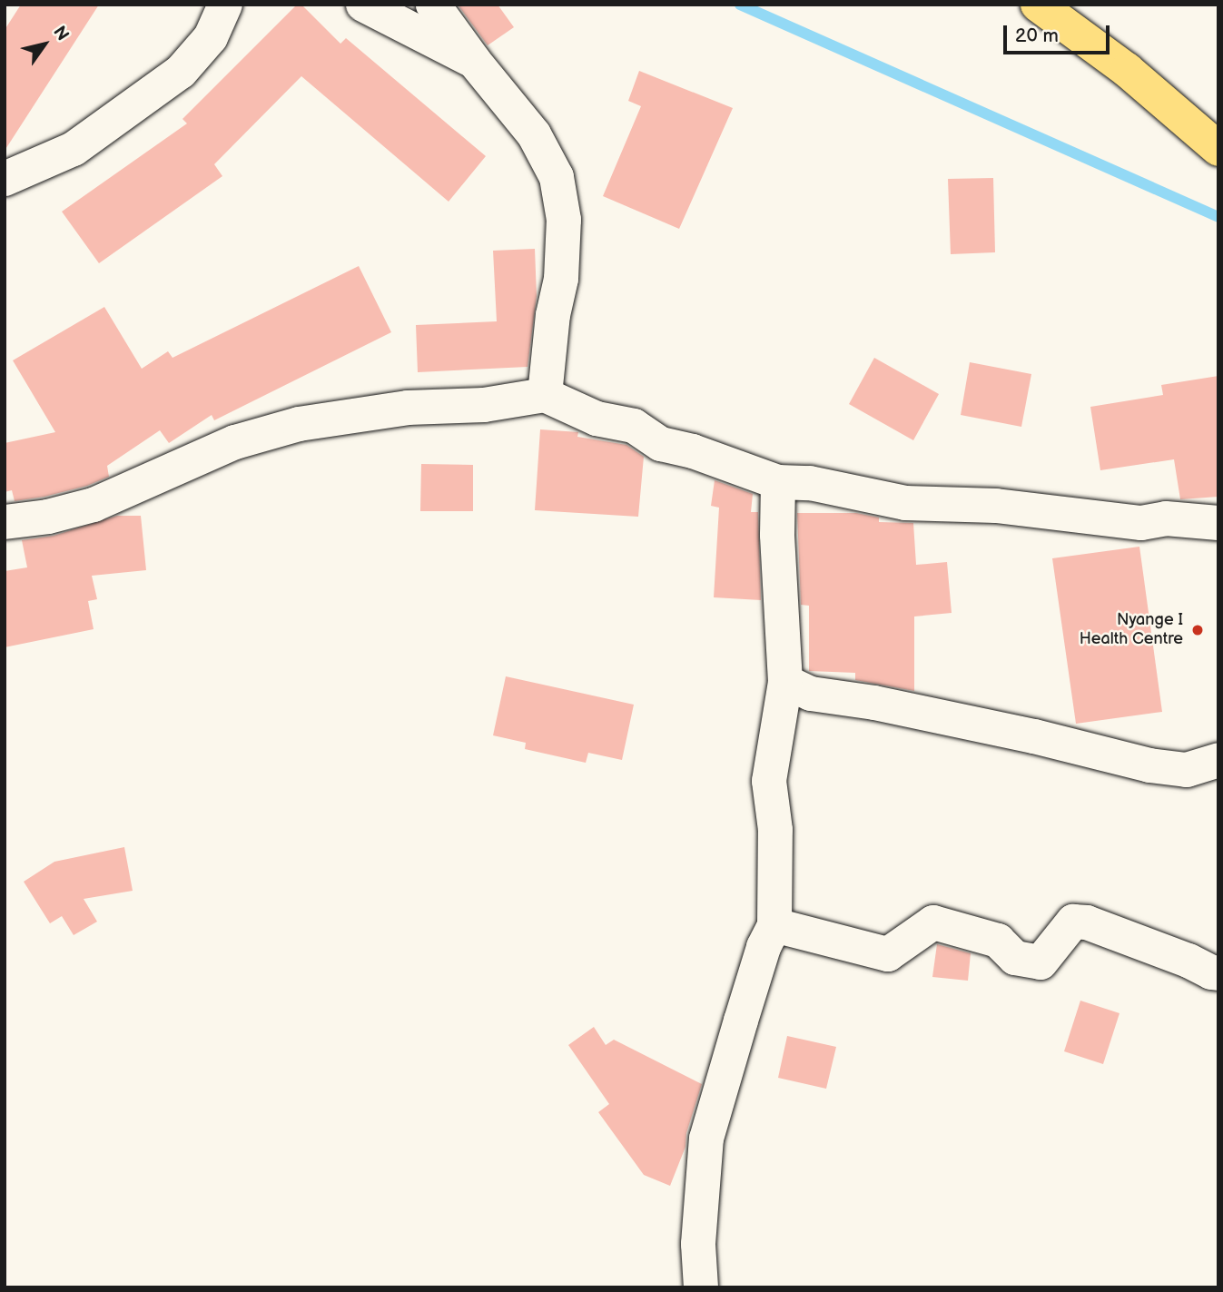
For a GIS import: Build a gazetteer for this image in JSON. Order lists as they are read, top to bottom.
{
  "places": ["Nyange I Health Centre"],
  "scale_bar": "20 m",
  "north": "top right"
}
